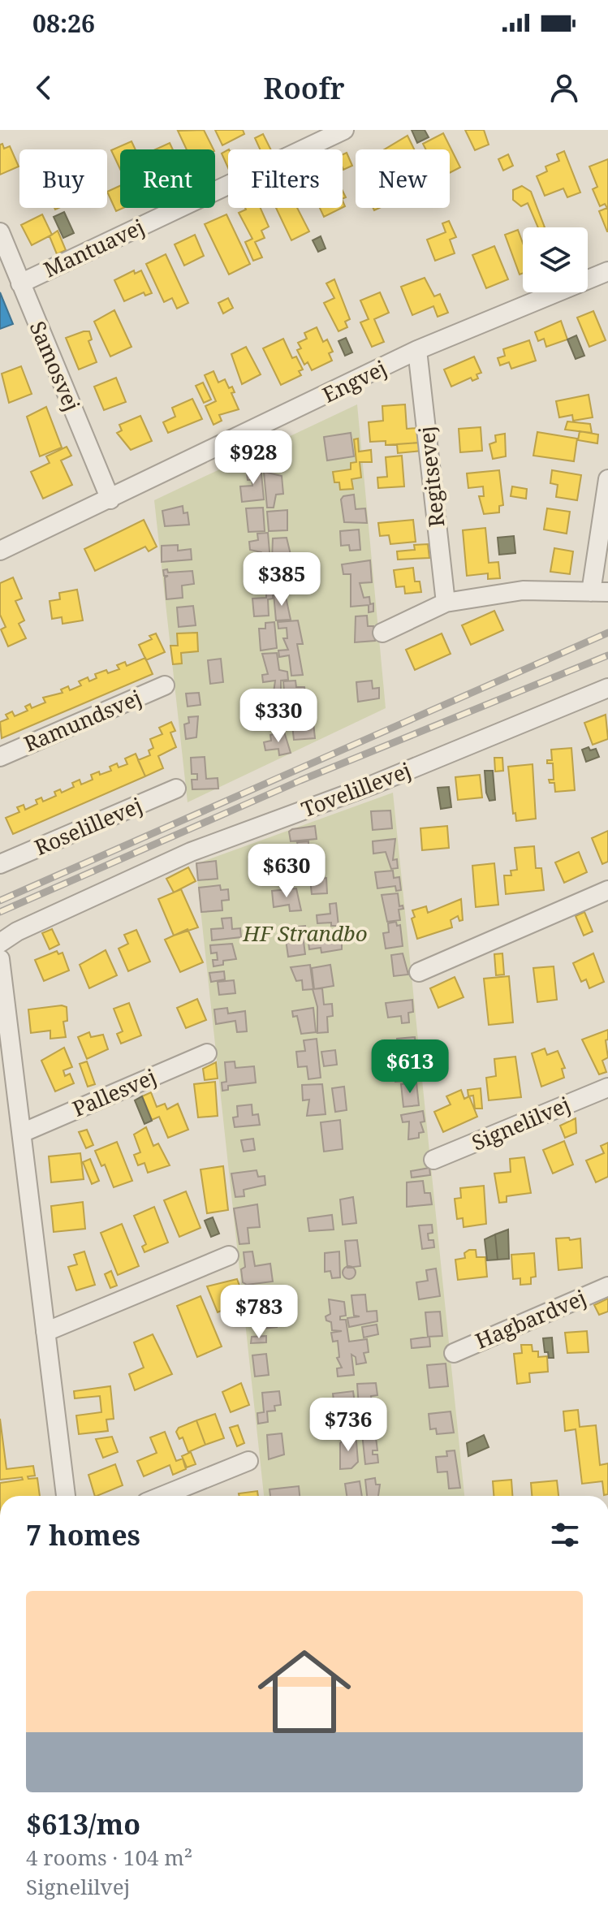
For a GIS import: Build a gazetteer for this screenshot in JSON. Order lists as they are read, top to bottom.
{
  "streets": {
    "street": [
      "Mantuavej",
      "Samosvej",
      "Engvej",
      "Regitsevej",
      "Ramundsvej",
      "Tovelillevej",
      "Roselillevej",
      "Pallesvej",
      "Signelilvej",
      "Hagbardvej"
    ]
  },
  "crossings": [
    ["Mantuavej", "Samosvej"],
    ["Samosvej", "Engvej"],
    ["Engvej", "Regitsevej"]
  ],
  "parks": ["HF Strandbo"],
  "page": {
    "status": "08:26",
    "header": "Roofr",
    "chip": [
      "Buy",
      "Rent",
      "Filters",
      "New"
    ],
    "price": [
      "$928",
      "$385",
      "$330",
      "$630",
      "$613",
      "$783",
      "$736"
    ],
    "heading": "7 homes",
    "list": [
      {
        "name": "$613/mo",
        "note": "4 rooms · 104 m² · Signelilvej"
      }
    ]
  }
}
